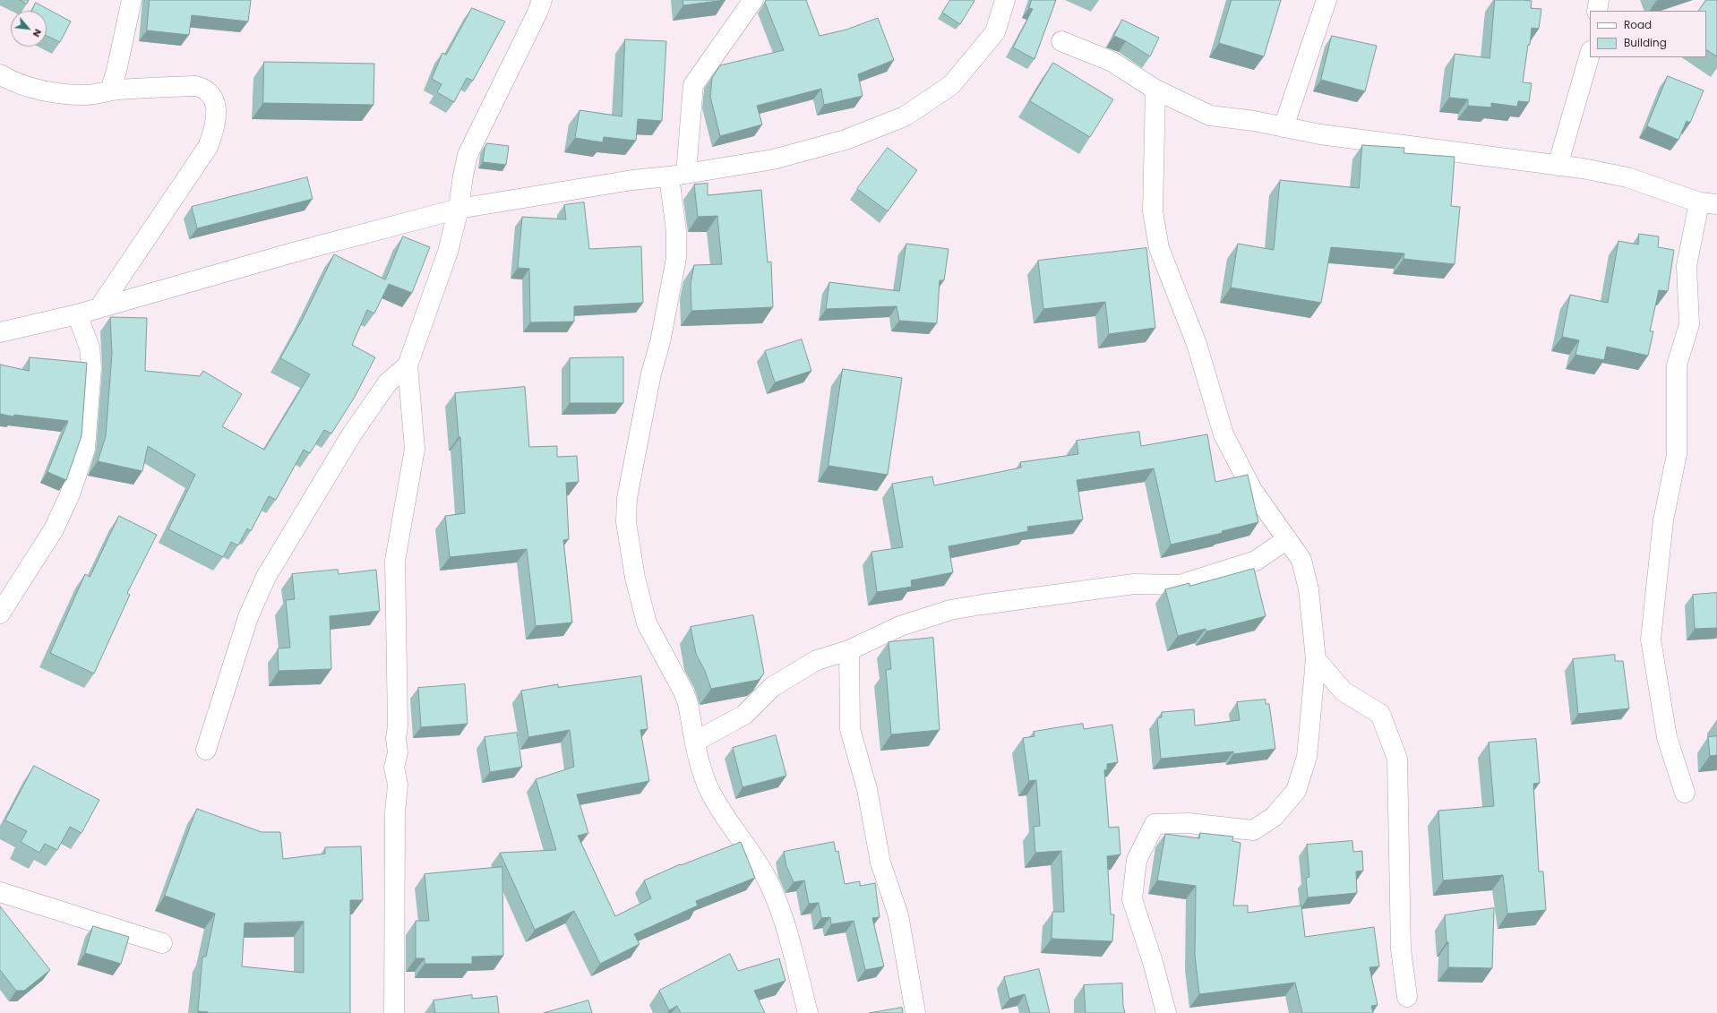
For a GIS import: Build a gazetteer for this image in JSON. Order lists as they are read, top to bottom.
{
  "legend": ["Road", "Building"],
  "north": "bottom right"
}
